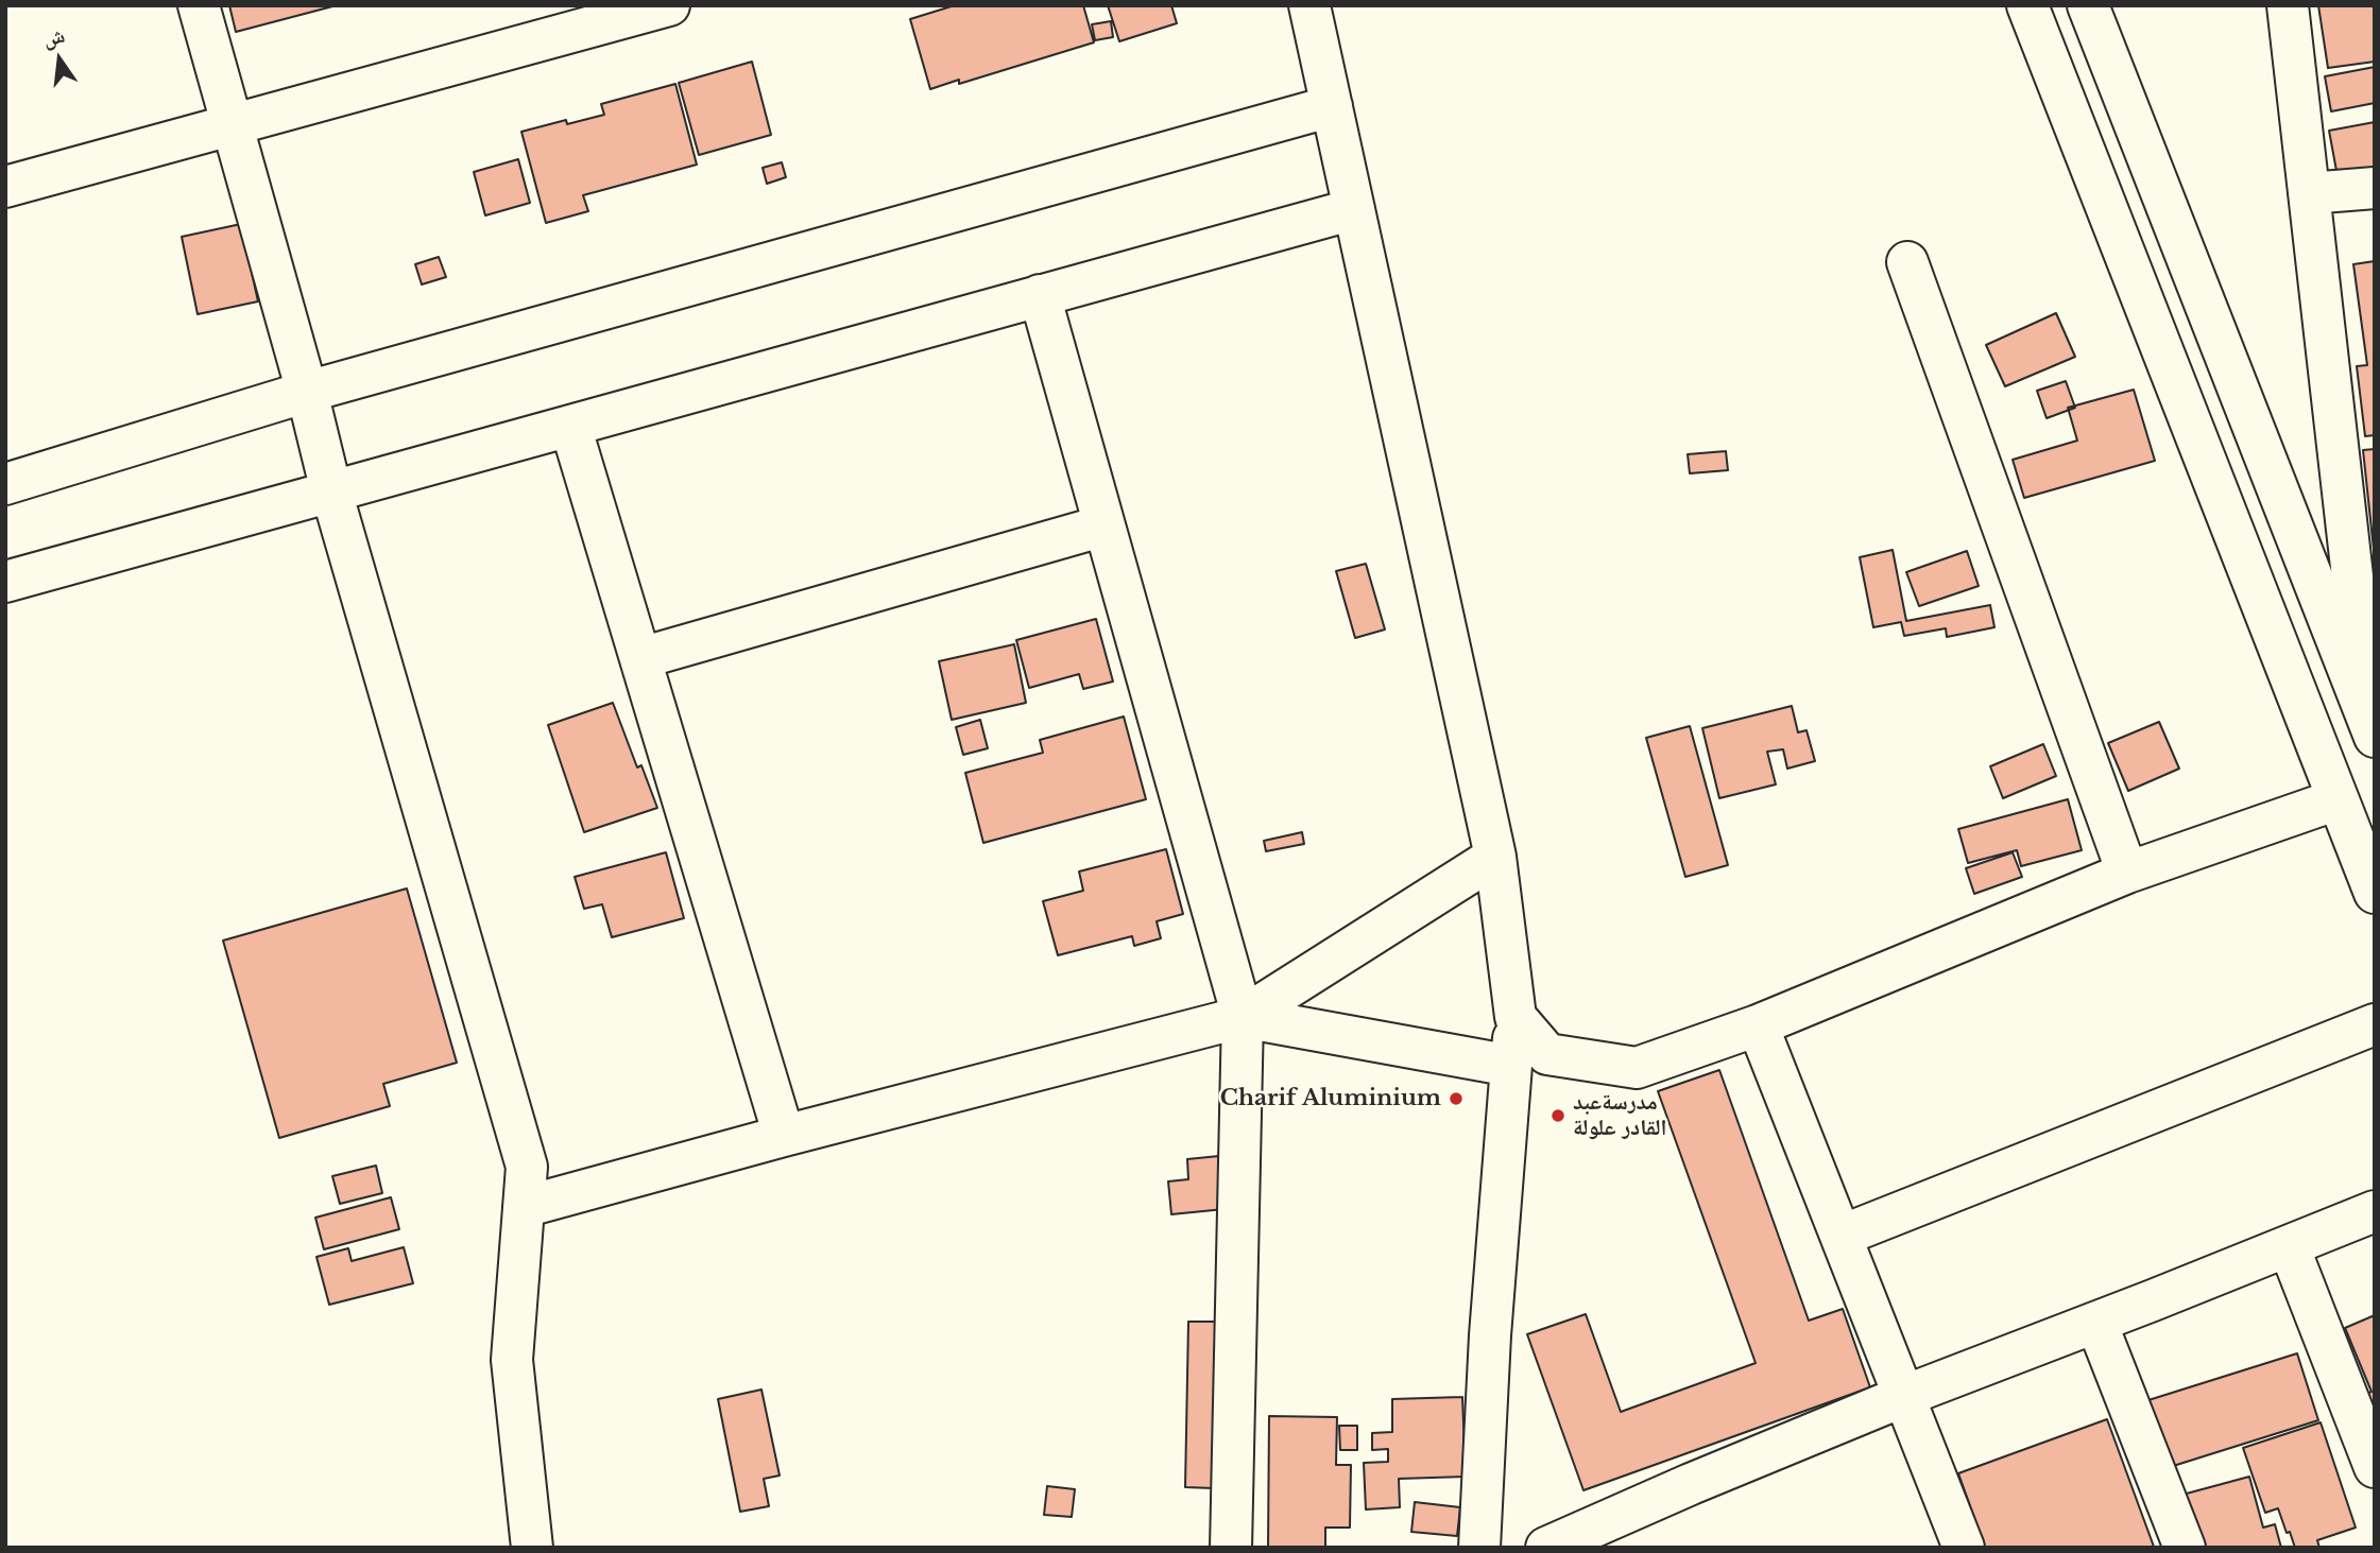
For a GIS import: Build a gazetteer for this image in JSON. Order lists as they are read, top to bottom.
{
  "places": ["Charif Aluminium", "مدرسةعبد القادر علولة"],
  "north": "top"
}
